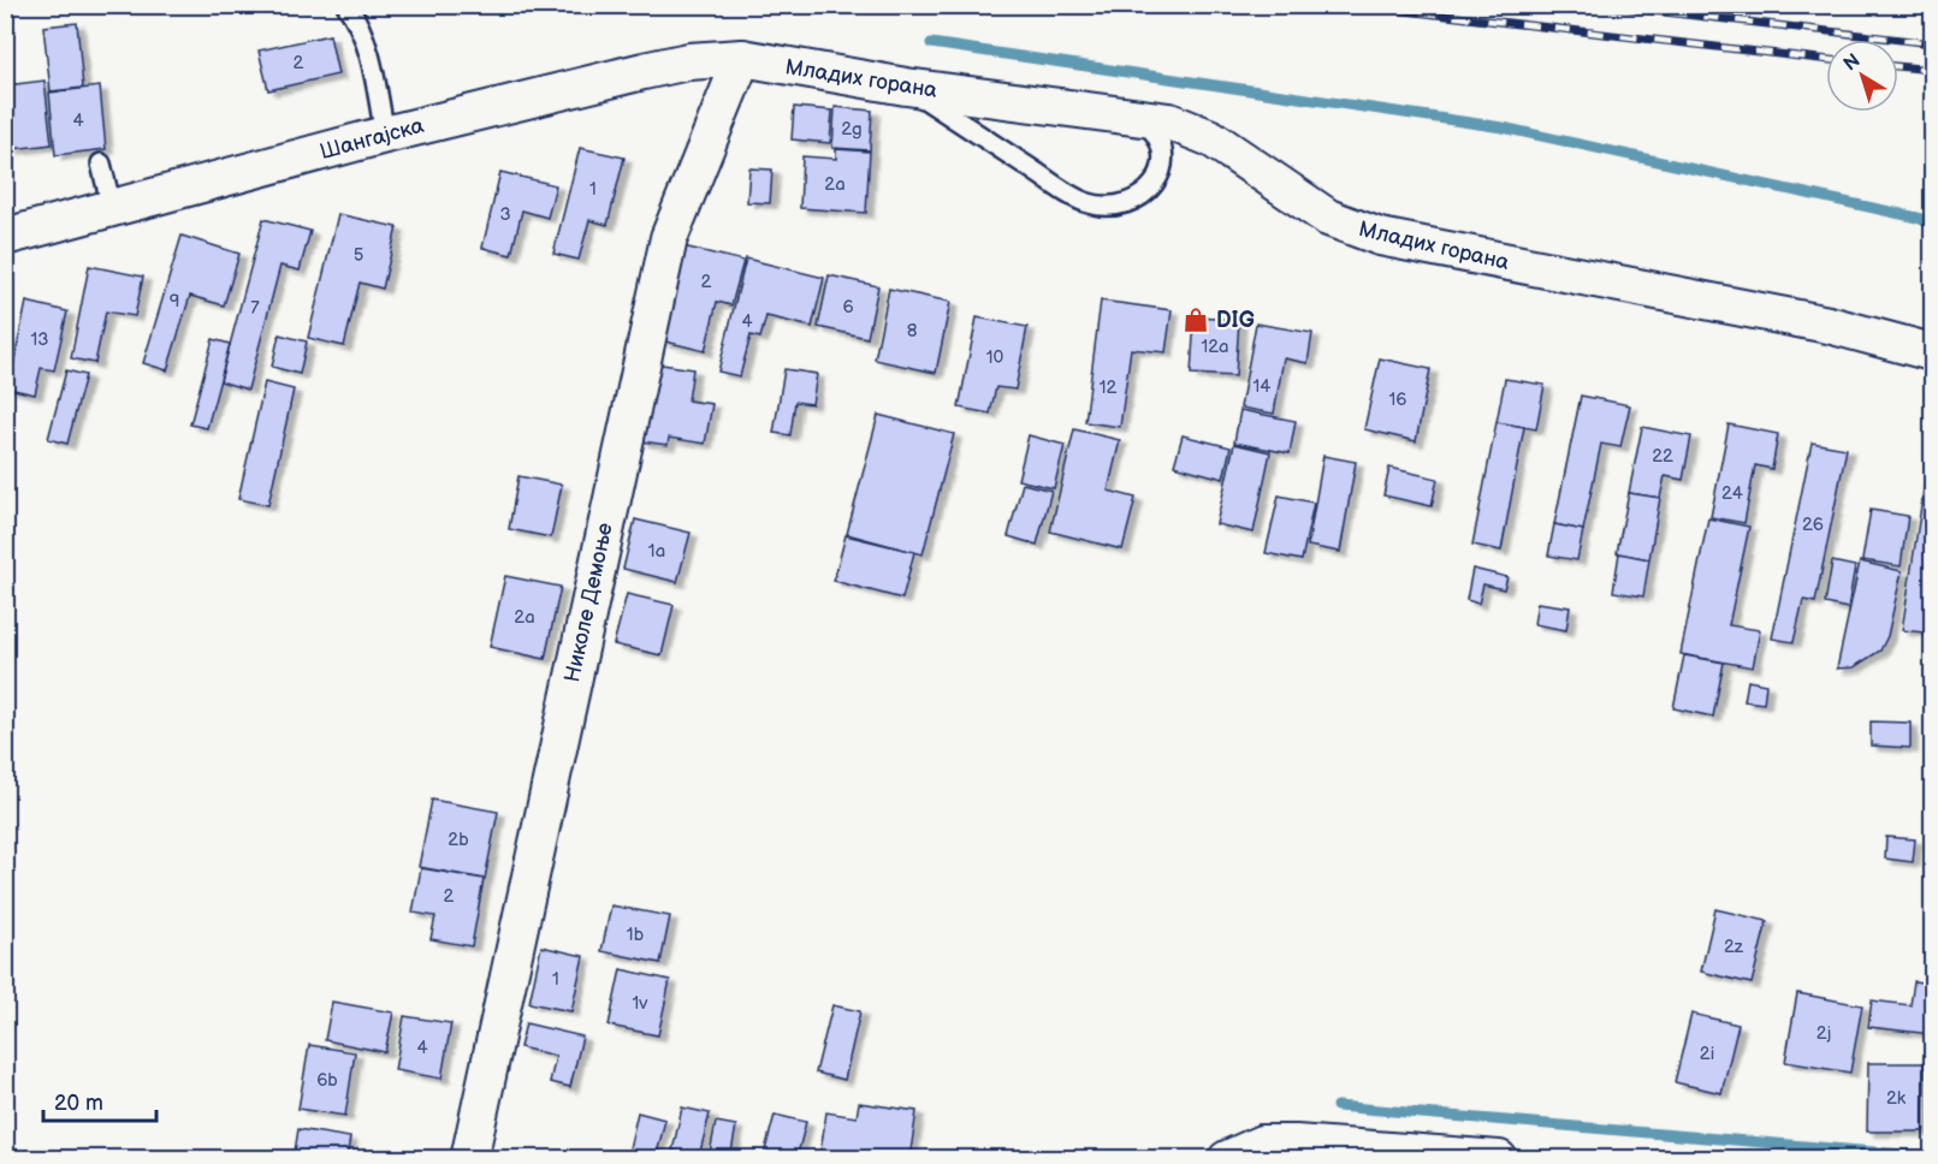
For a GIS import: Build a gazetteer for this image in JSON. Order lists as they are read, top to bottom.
{
  "streets": {
    "street": ["Младих горана", "Шангајска", "Николе Демоње"]
  },
  "crossings": [
    ["Младих горана", "Шангајска"],
    ["Младих горана", "Николе Демоње"],
    ["Шангајска", "Николе Демоње"]
  ],
  "places": {
    "shop": ["DIG"]
  },
  "house_numbers": [
    "2",
    "4",
    "2g",
    "2a",
    "1",
    "3",
    "5",
    "2",
    "9",
    "6",
    "7",
    "4",
    "8",
    "13",
    "12a",
    "10",
    "14",
    "12",
    "16",
    "22",
    "24",
    "26",
    "1a",
    "2a",
    "2b",
    "2",
    "1b",
    "2z",
    "1",
    "1v",
    "2j",
    "4",
    "2i",
    "6b",
    "2k"
  ],
  "scale_bar": "20 m",
  "north": "top left"
}
